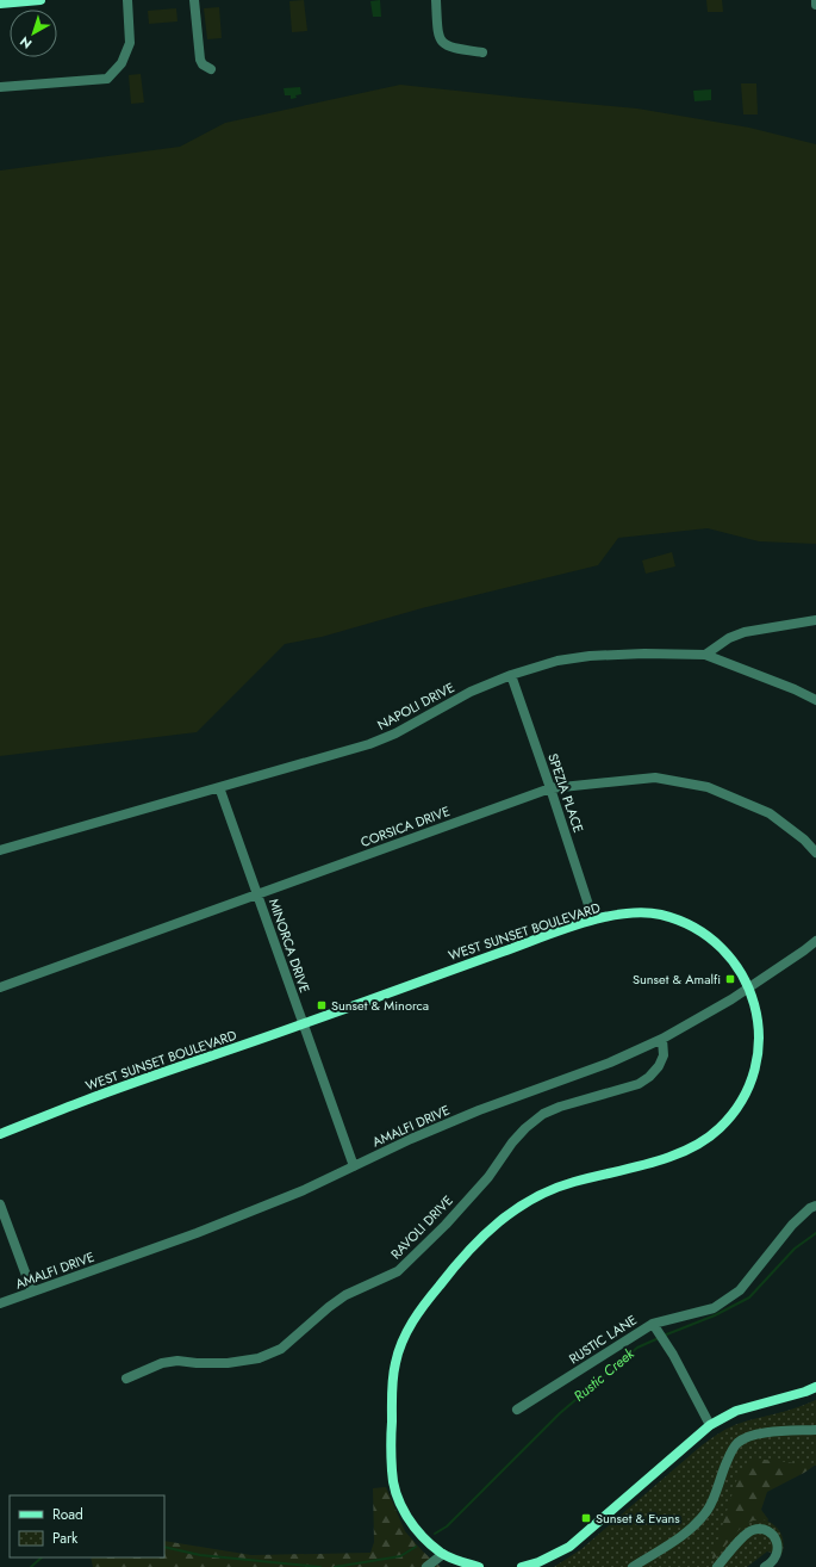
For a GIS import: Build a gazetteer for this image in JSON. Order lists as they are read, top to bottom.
{
  "streets": {
    "main road": ["WEST SUNSET BOULEVARD"],
    "street": [
      "NAPOLI DRIVE",
      "SPEZIA PLACE",
      "CORSICA DRIVE",
      "MINORCA DRIVE",
      "AMALFI DRIVE",
      "RAVOLI DRIVE",
      "RUSTIC LANE"
    ]
  },
  "crossings": [
    ["NAPOLI DRIVE", "SPEZIA PLACE"],
    ["NAPOLI DRIVE", "MINORCA DRIVE"],
    ["SPEZIA PLACE", "CORSICA DRIVE"],
    ["SPEZIA PLACE", "WEST SUNSET BOULEVARD"],
    ["CORSICA DRIVE", "MINORCA DRIVE"],
    ["WEST SUNSET BOULEVARD", "MINORCA DRIVE"],
    ["WEST SUNSET BOULEVARD", "AMALFI DRIVE"],
    ["MINORCA DRIVE", "AMALFI DRIVE"],
    ["AMALFI DRIVE", "RAVOLI DRIVE"]
  ],
  "water": ["Rustic Creek"],
  "places": {
    "transit": ["Sunset & Amalfi", "Sunset & Minorca", "Sunset & Evans"]
  },
  "legend": ["Road", "Park"],
  "north": "bottom left"
}
